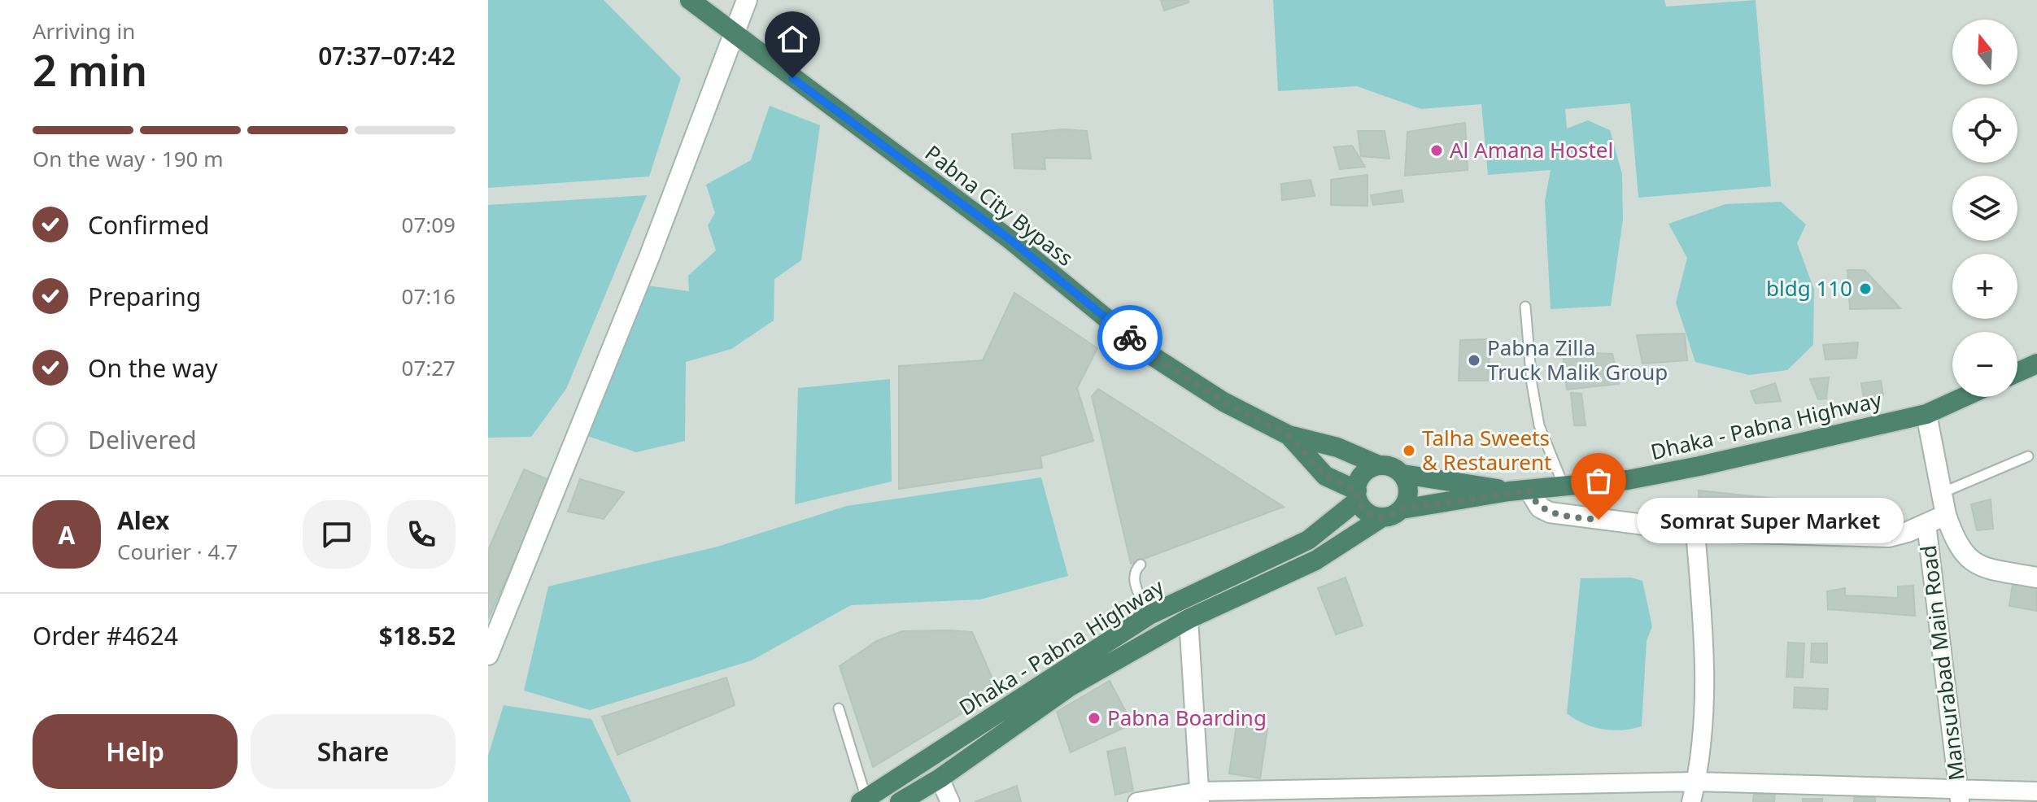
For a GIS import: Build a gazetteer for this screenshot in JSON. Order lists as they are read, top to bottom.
{
  "streets": {
    "highway": ["Pabna City Bypass", "Dhaka - Pabna Highway"],
    "street": ["Mansurabad Main Road"]
  },
  "crossings": [
    ["Pabna City Bypass", "Dhaka - Pabna Highway"]
  ],
  "places": [
    "Al Amana Hostel",
    "bldg 110",
    "Pabna Zilla Truck Malik Group",
    "Talha Sweets & Restaurent",
    "Somrat Super Market",
    "Pabna Boarding"
  ],
  "north": "top",
  "page": {
    "heading": ["2 min", "Arriving in", "07:37–07:42"],
    "panel": [
      "Alex",
      "Courier · 4.7",
      "Order #4624",
      "$18.52"
    ],
    "map_buttons": ["+", "−"],
    "bar": "On the way · 190 m",
    "list": [
      ["Confirmed", "07:09"],
      ["Preparing", "07:16"],
      ["On the way", "07:27"],
      "Delivered"
    ],
    "bubble": "Somrat Super Market",
    "round": "A",
    "buttons": ["Help", "Share"]
  }
}
